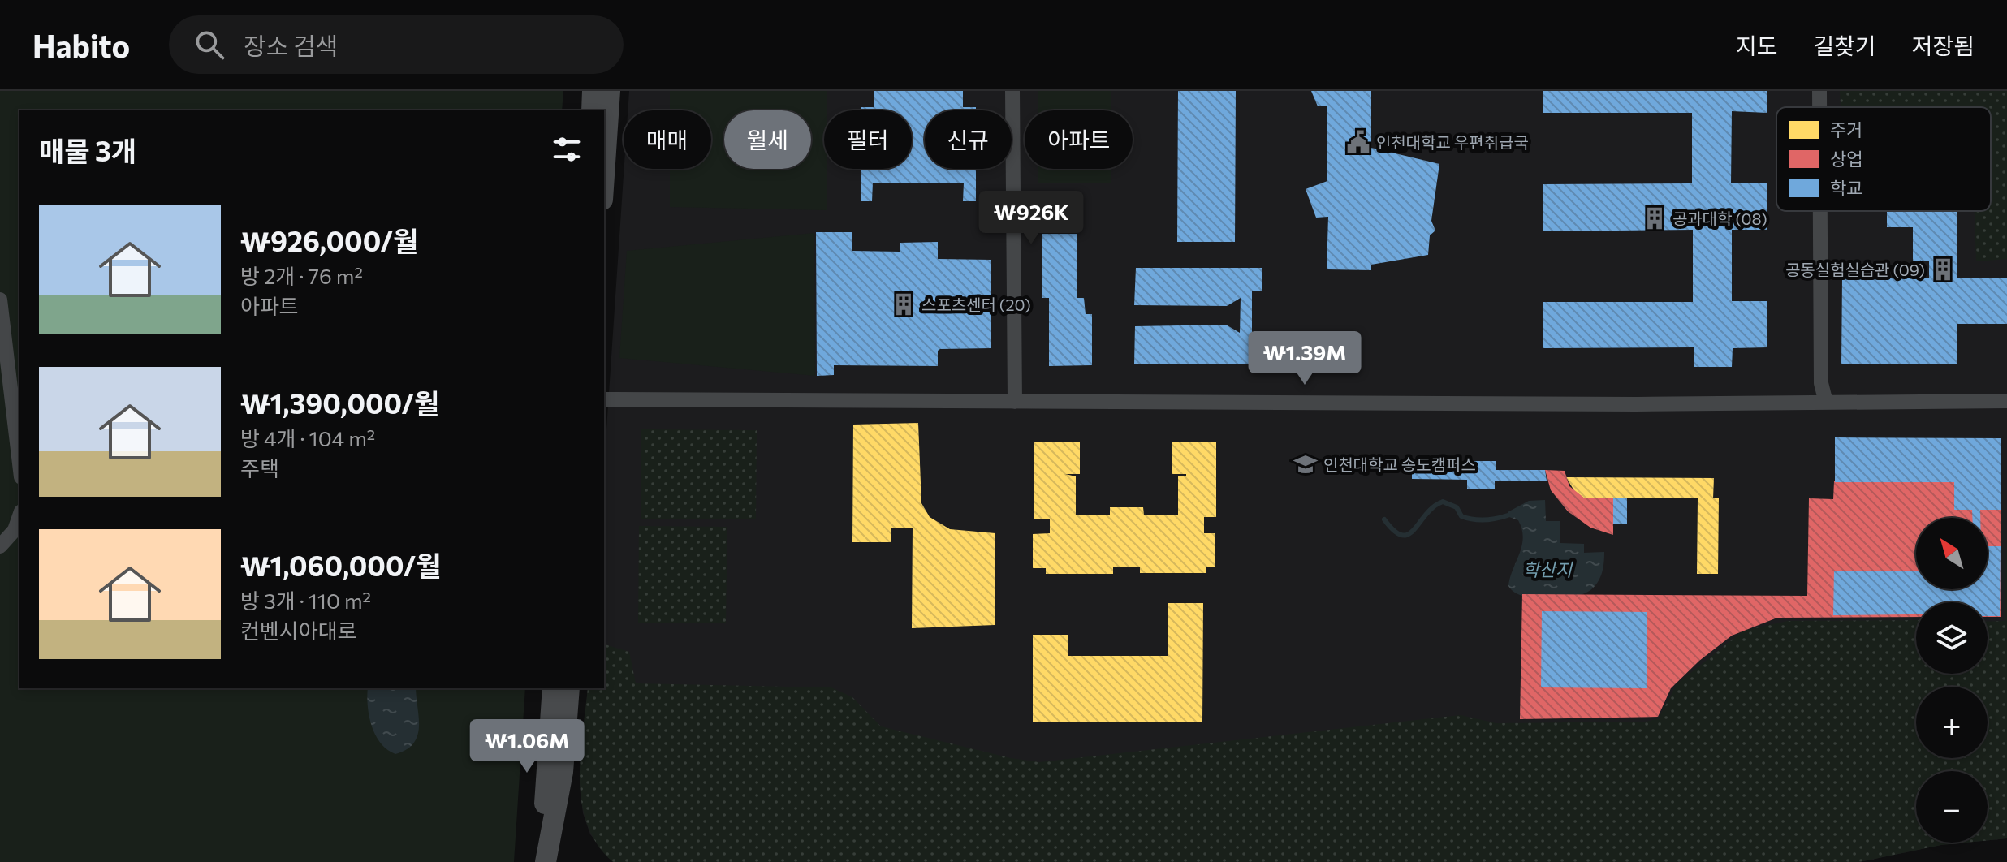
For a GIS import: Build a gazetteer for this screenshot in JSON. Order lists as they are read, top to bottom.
{
  "water": ["학산지"],
  "places": {
    "public building": ["인천대학교 우편취급국"],
    "building": ["공과대학 (08)", "공동실험실습관 (09)", "스포츠센터 (20)"],
    "school or university": ["인천대학교 송도캠퍼스"]
  },
  "legend": ["주거", "상업", "학교"],
  "north": "top left",
  "page": {
    "header": "Habito",
    "search": "장소 검색",
    "nav": ["지도", "길찾기", "저장됨"],
    "chip": [
      "매매",
      "월세",
      "필터",
      "신규",
      "아파트"
    ],
    "heading": "매물 3개",
    "list": [
      {
        "name": "₩926,000/월",
        "note": "방 2개 · 76 m² · 아파트"
      },
      {
        "name": "₩1,390,000/월",
        "note": "방 4개 · 104 m² · 주택"
      },
      {
        "name": "₩1,060,000/월",
        "note": "방 3개 · 110 m² · 컨벤시아대로"
      }
    ],
    "price": ["₩926K", "₩1.39M", "₩1.06M"],
    "map_buttons": ["+", "−"]
  }
}
